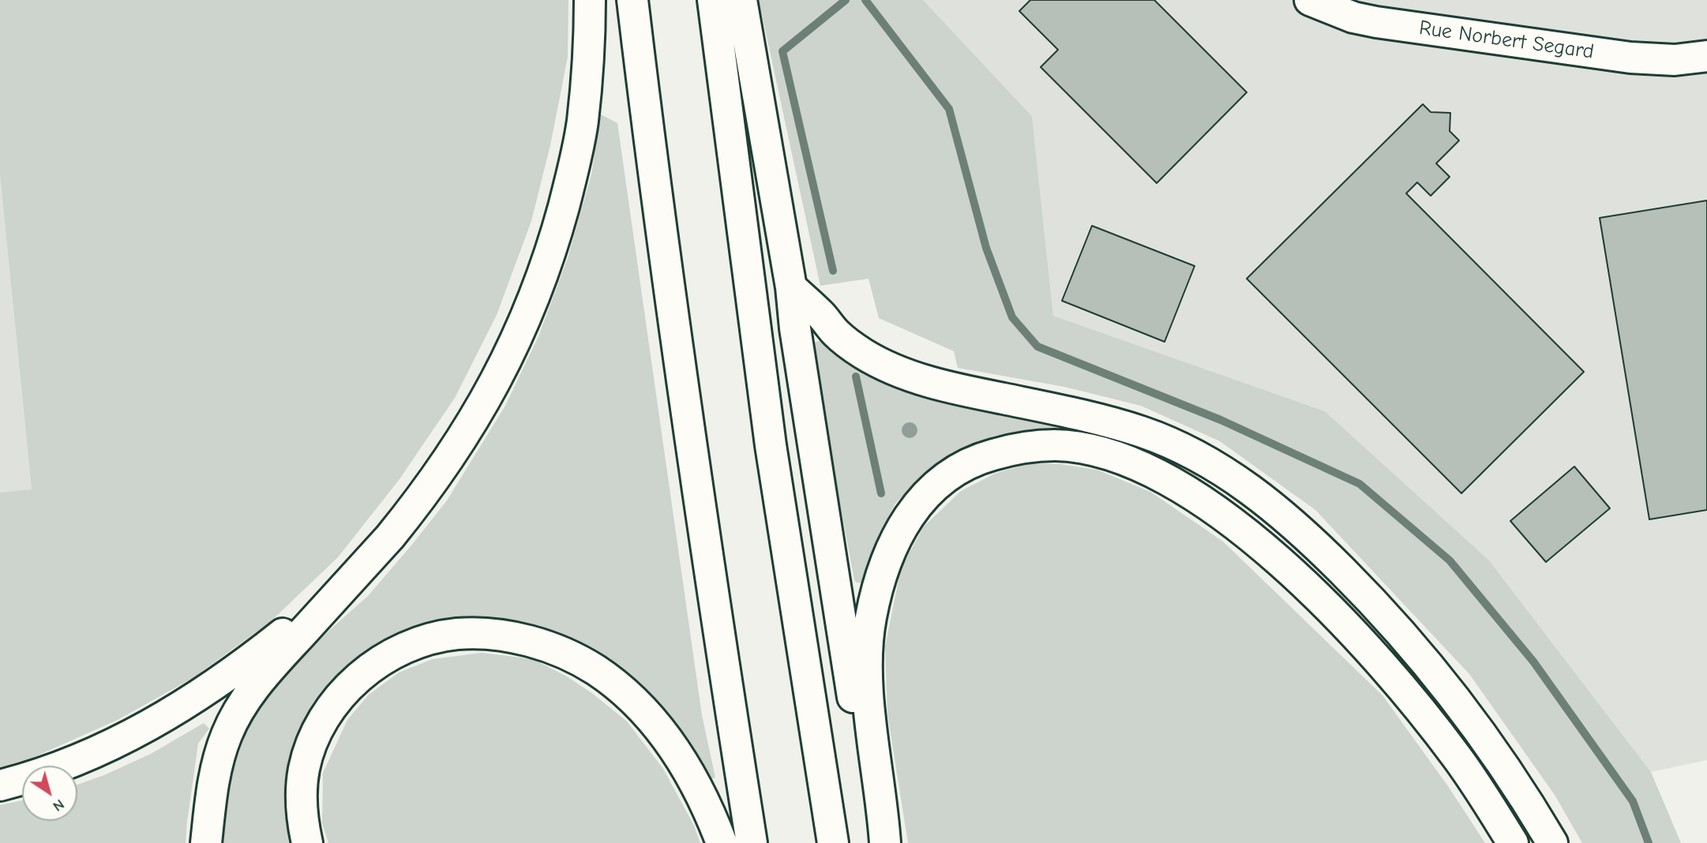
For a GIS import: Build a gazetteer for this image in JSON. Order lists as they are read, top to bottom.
{
  "streets": {
    "main road": ["Rue Norbert Segard"]
  },
  "north": "bottom right"
}
